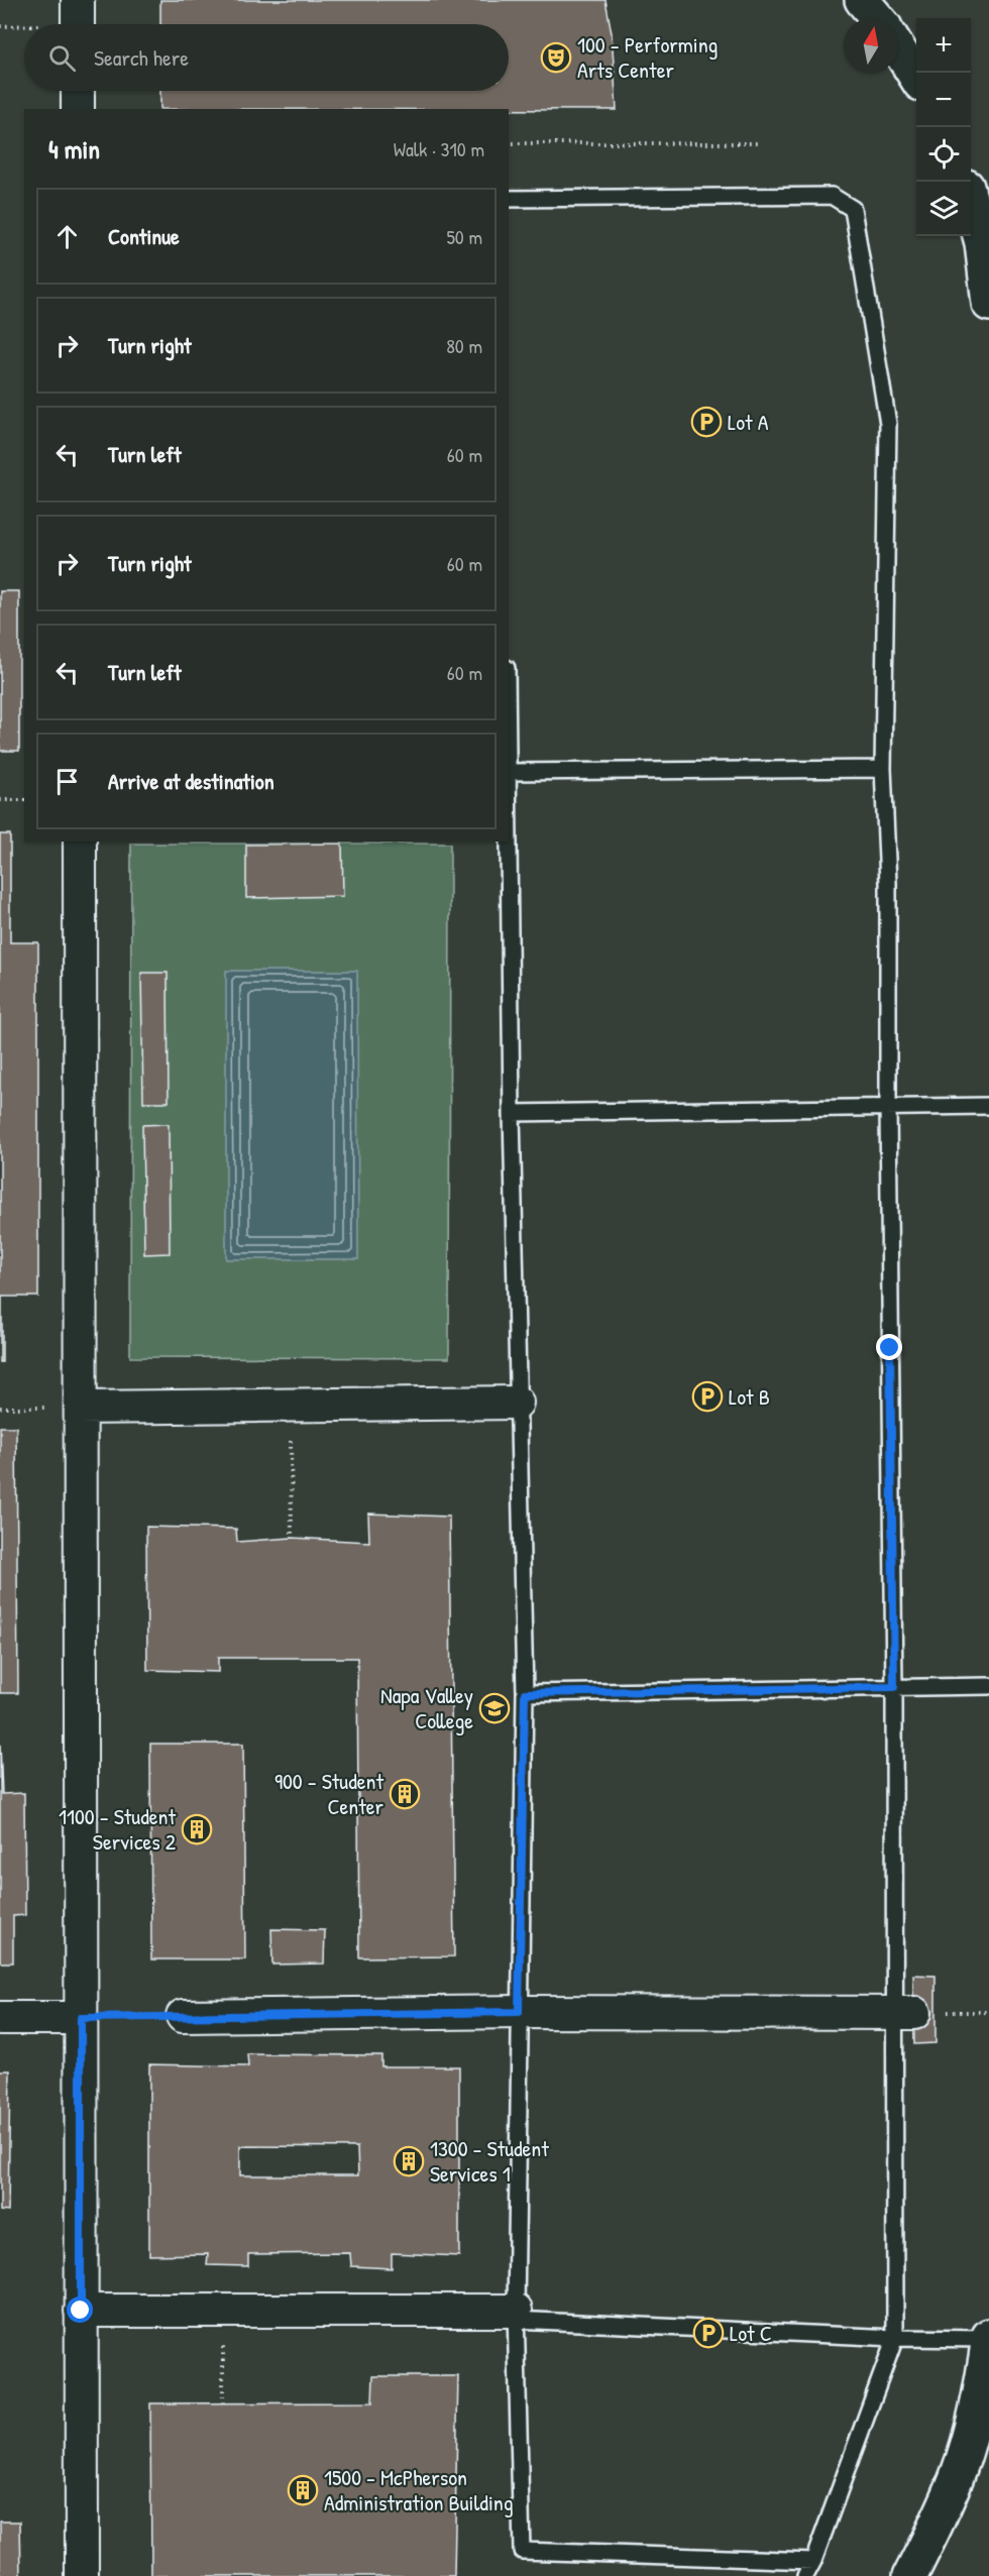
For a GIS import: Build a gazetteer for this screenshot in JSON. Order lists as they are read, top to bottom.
{
  "places": {
    "theatre": ["100 - Performing Arts Center"],
    "parking": ["Lot A", "Lot B", "Lot C"],
    "school or university": ["Napa Valley College"],
    "building": [
      "900 - Student Center",
      "1100 - Student Services 2",
      "1300 - Student Services 1",
      "1500 - McPherson Administration Building"
    ]
  },
  "north": "top",
  "page": {
    "map_buttons": ["+", "−"],
    "search": "Search here",
    "heading": ["4 min", "Walk · 310 m"],
    "list": [
      ["Continue", "50 m"],
      ["Turn right", "80 m"],
      ["Turn left", "60 m"],
      ["Turn right", "60 m"],
      ["Turn left", "60 m"],
      "Arrive at destination"
    ]
  }
}
